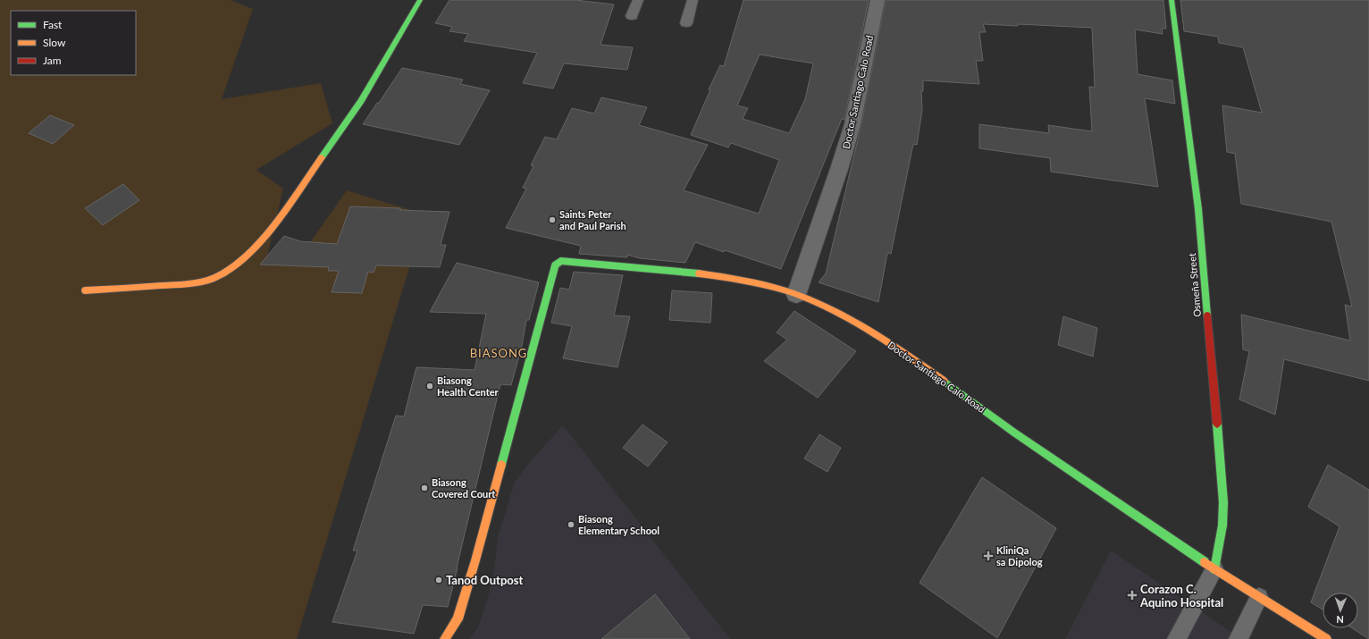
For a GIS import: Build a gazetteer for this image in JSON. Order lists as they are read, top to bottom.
{
  "streets": {
    "street": ["Doctor Santiago Calo Road", "Osmeña Street"]
  },
  "crossings": [
    ["Doctor Santiago Calo Road", "Osmeña Street"]
  ],
  "districts": ["BIASONG"],
  "places": {
    "other": [
      "Saints Peter and Paul Parish",
      "Biasong Health Center",
      "Biasong Covered Court",
      "Biasong Elementary School",
      "Tanod Outpost"
    ],
    "health": ["KliniQa sa Dipolog", "Corazon C. Aquino Hospital"]
  },
  "legend": ["Fast", "Slow", "Jam"],
  "north": "bottom"
}
